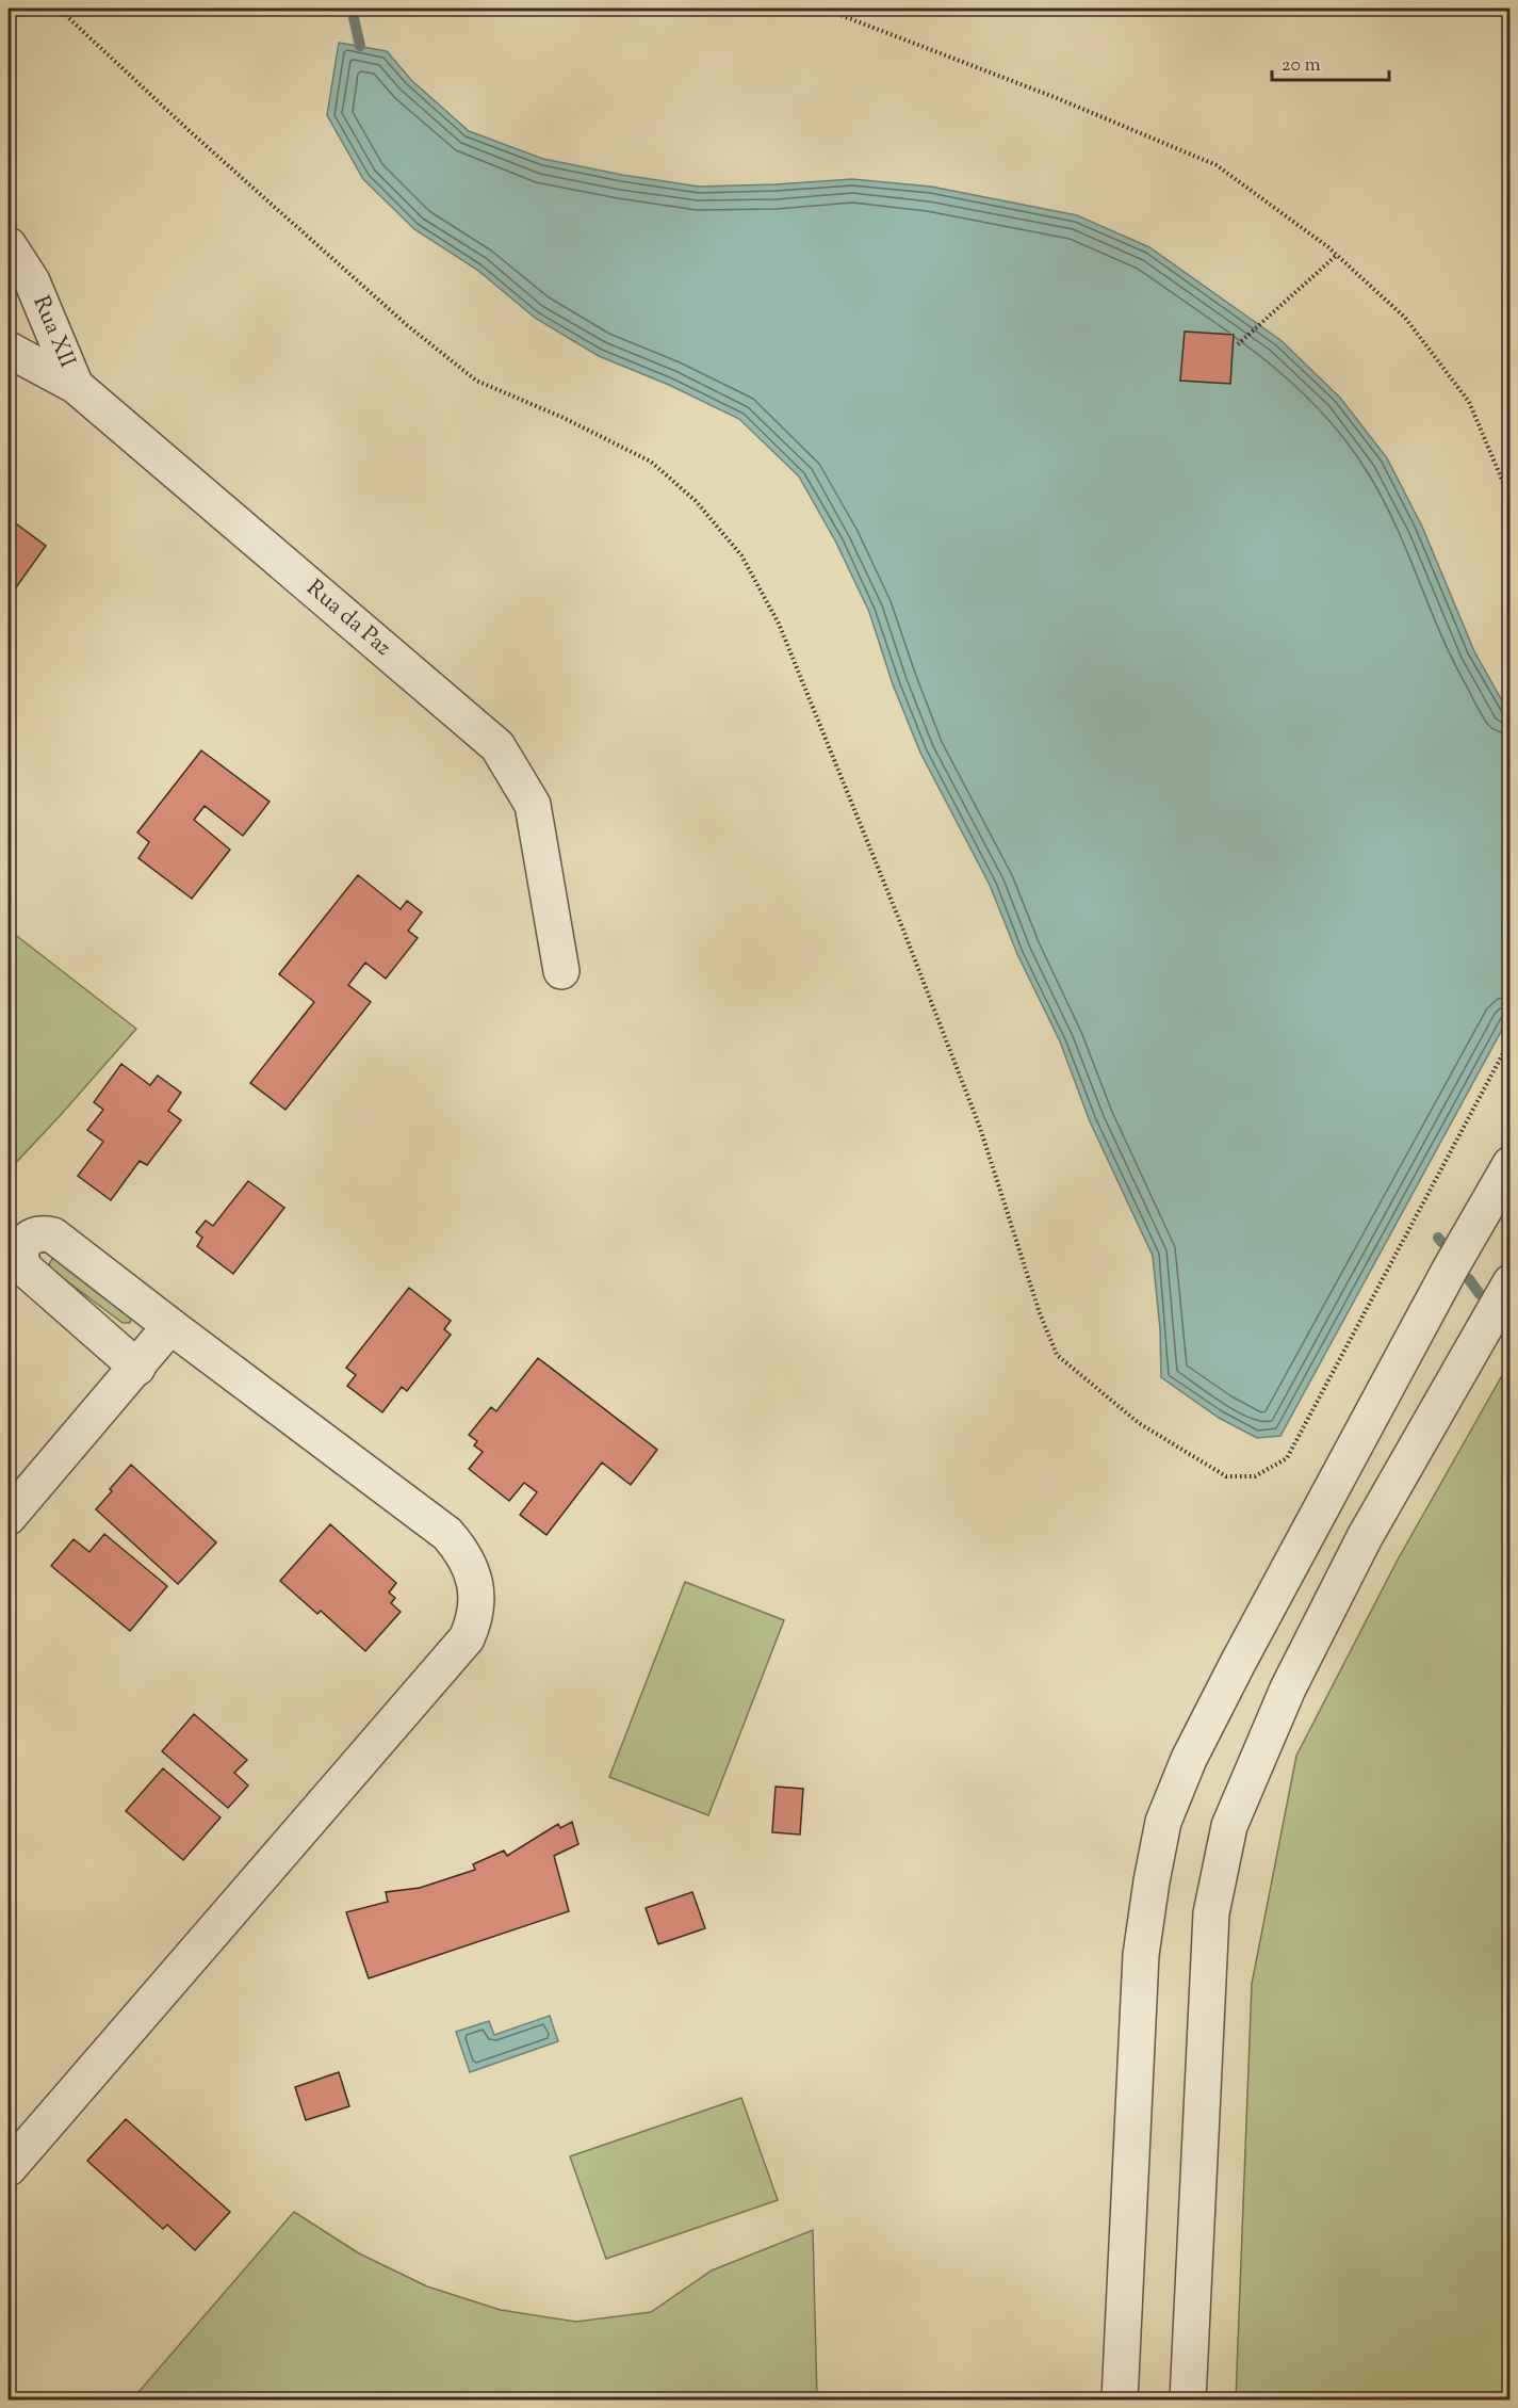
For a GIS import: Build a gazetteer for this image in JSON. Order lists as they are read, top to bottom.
{
  "streets": {
    "street": ["Rua XII", "Rua da Paz"]
  },
  "crossings": [
    ["Rua XII", "Rua da Paz"]
  ],
  "scale_bar": "20 m"
}
